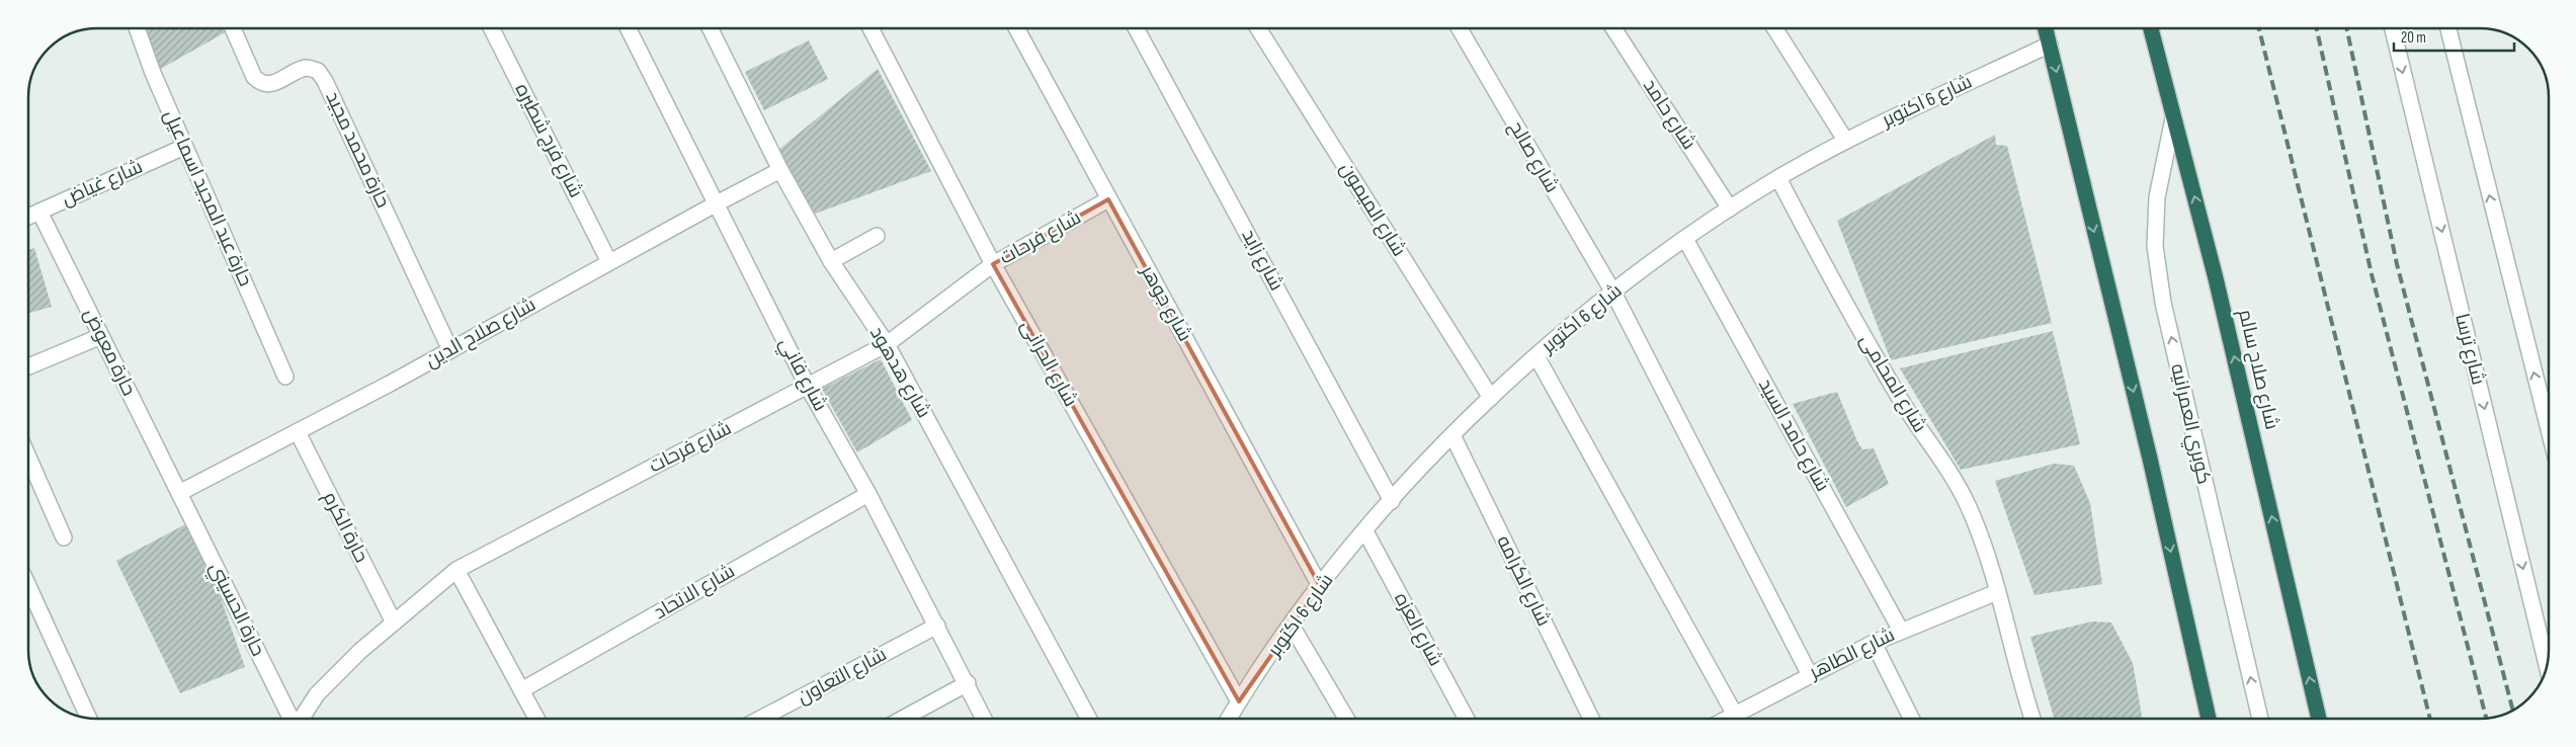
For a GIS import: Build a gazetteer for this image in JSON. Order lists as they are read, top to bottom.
{
  "streets": {
    "highway": ["شارع صلاح سالم"],
    "street": [
      "شارع 6 اكتوبر",
      "شارع حامد",
      "شارع فرج شطيره",
      "حارة محمد مجيد",
      "شارع صالح",
      "شارع غياض",
      "حارة عبد المجيد اسماعيل",
      "شارع الميمون",
      "شارع فرحات",
      "شارع زايد",
      "شارع جوهر",
      "شارع صلاح الدين",
      "شارع ترسا",
      "حارة معوض",
      "شارع الحرانى",
      "شارع هدهود",
      "شارع فاني",
      "شارع المحامى",
      "كوبري العمرانيه",
      "شارع حامد السيد",
      "حارة الكرم",
      "شارع الكرامه",
      "شارع الاتحاد",
      "حارة الحسيني",
      "شارع العزه",
      "شارع الطاهر",
      "شارع التعاون"
    ]
  },
  "crossings": [
    ["شارع 6 اكتوبر", "شارع حامد"],
    ["شارع 6 اكتوبر", "شارع صالح"],
    ["شارع 6 اكتوبر", "شارع الميمون"],
    ["شارع 6 اكتوبر", "شارع زايد"],
    ["شارع 6 اكتوبر", "شارع جوهر"],
    ["شارع 6 اكتوبر", "شارع الحرانى"],
    ["شارع 6 اكتوبر", "شارع المحامى"],
    ["شارع 6 اكتوبر", "شارع حامد السيد"],
    ["شارع 6 اكتوبر", "شارع الكرامه"],
    ["شارع 6 اكتوبر", "شارع العزه"],
    ["شارع فرج شطيره", "شارع صلاح الدين"],
    ["حارة محمد مجيد", "شارع صلاح الدين"],
    ["شارع صالح", "شارع الطاهر"],
    ["شارع غياض", "حارة عبد المجيد اسماعيل"],
    ["شارع غياض", "حارة معوض"],
    ["شارع فرحات", "شارع جوهر"],
    ["شارع فرحات", "شارع الحرانى"],
    ["شارع فرحات", "شارع هدهود"],
    ["شارع فرحات", "شارع فاني"],
    ["شارع فرحات", "حارة الكرم"],
    ["شارع صلاح الدين", "حارة معوض"],
    ["شارع صلاح الدين", "شارع هدهود"],
    ["شارع صلاح الدين", "شارع فاني"],
    ["شارع صلاح الدين", "حارة الكرم"],
    ["شارع صلاح الدين", "حارة الحسيني"],
    ["حارة معوض", "حارة الحسيني"],
    ["شارع صلاح سالم", "كوبري العمرانيه"],
    ["شارع فاني", "شارع الاتحاد"],
    ["شارع فاني", "شارع التعاون"],
    ["شارع المحامى", "شارع الطاهر"],
    ["شارع حامد السيد", "شارع الطاهر"]
  ],
  "one_way": ["كوبري العمرانيه"],
  "scale_bar": "20 m"
}
